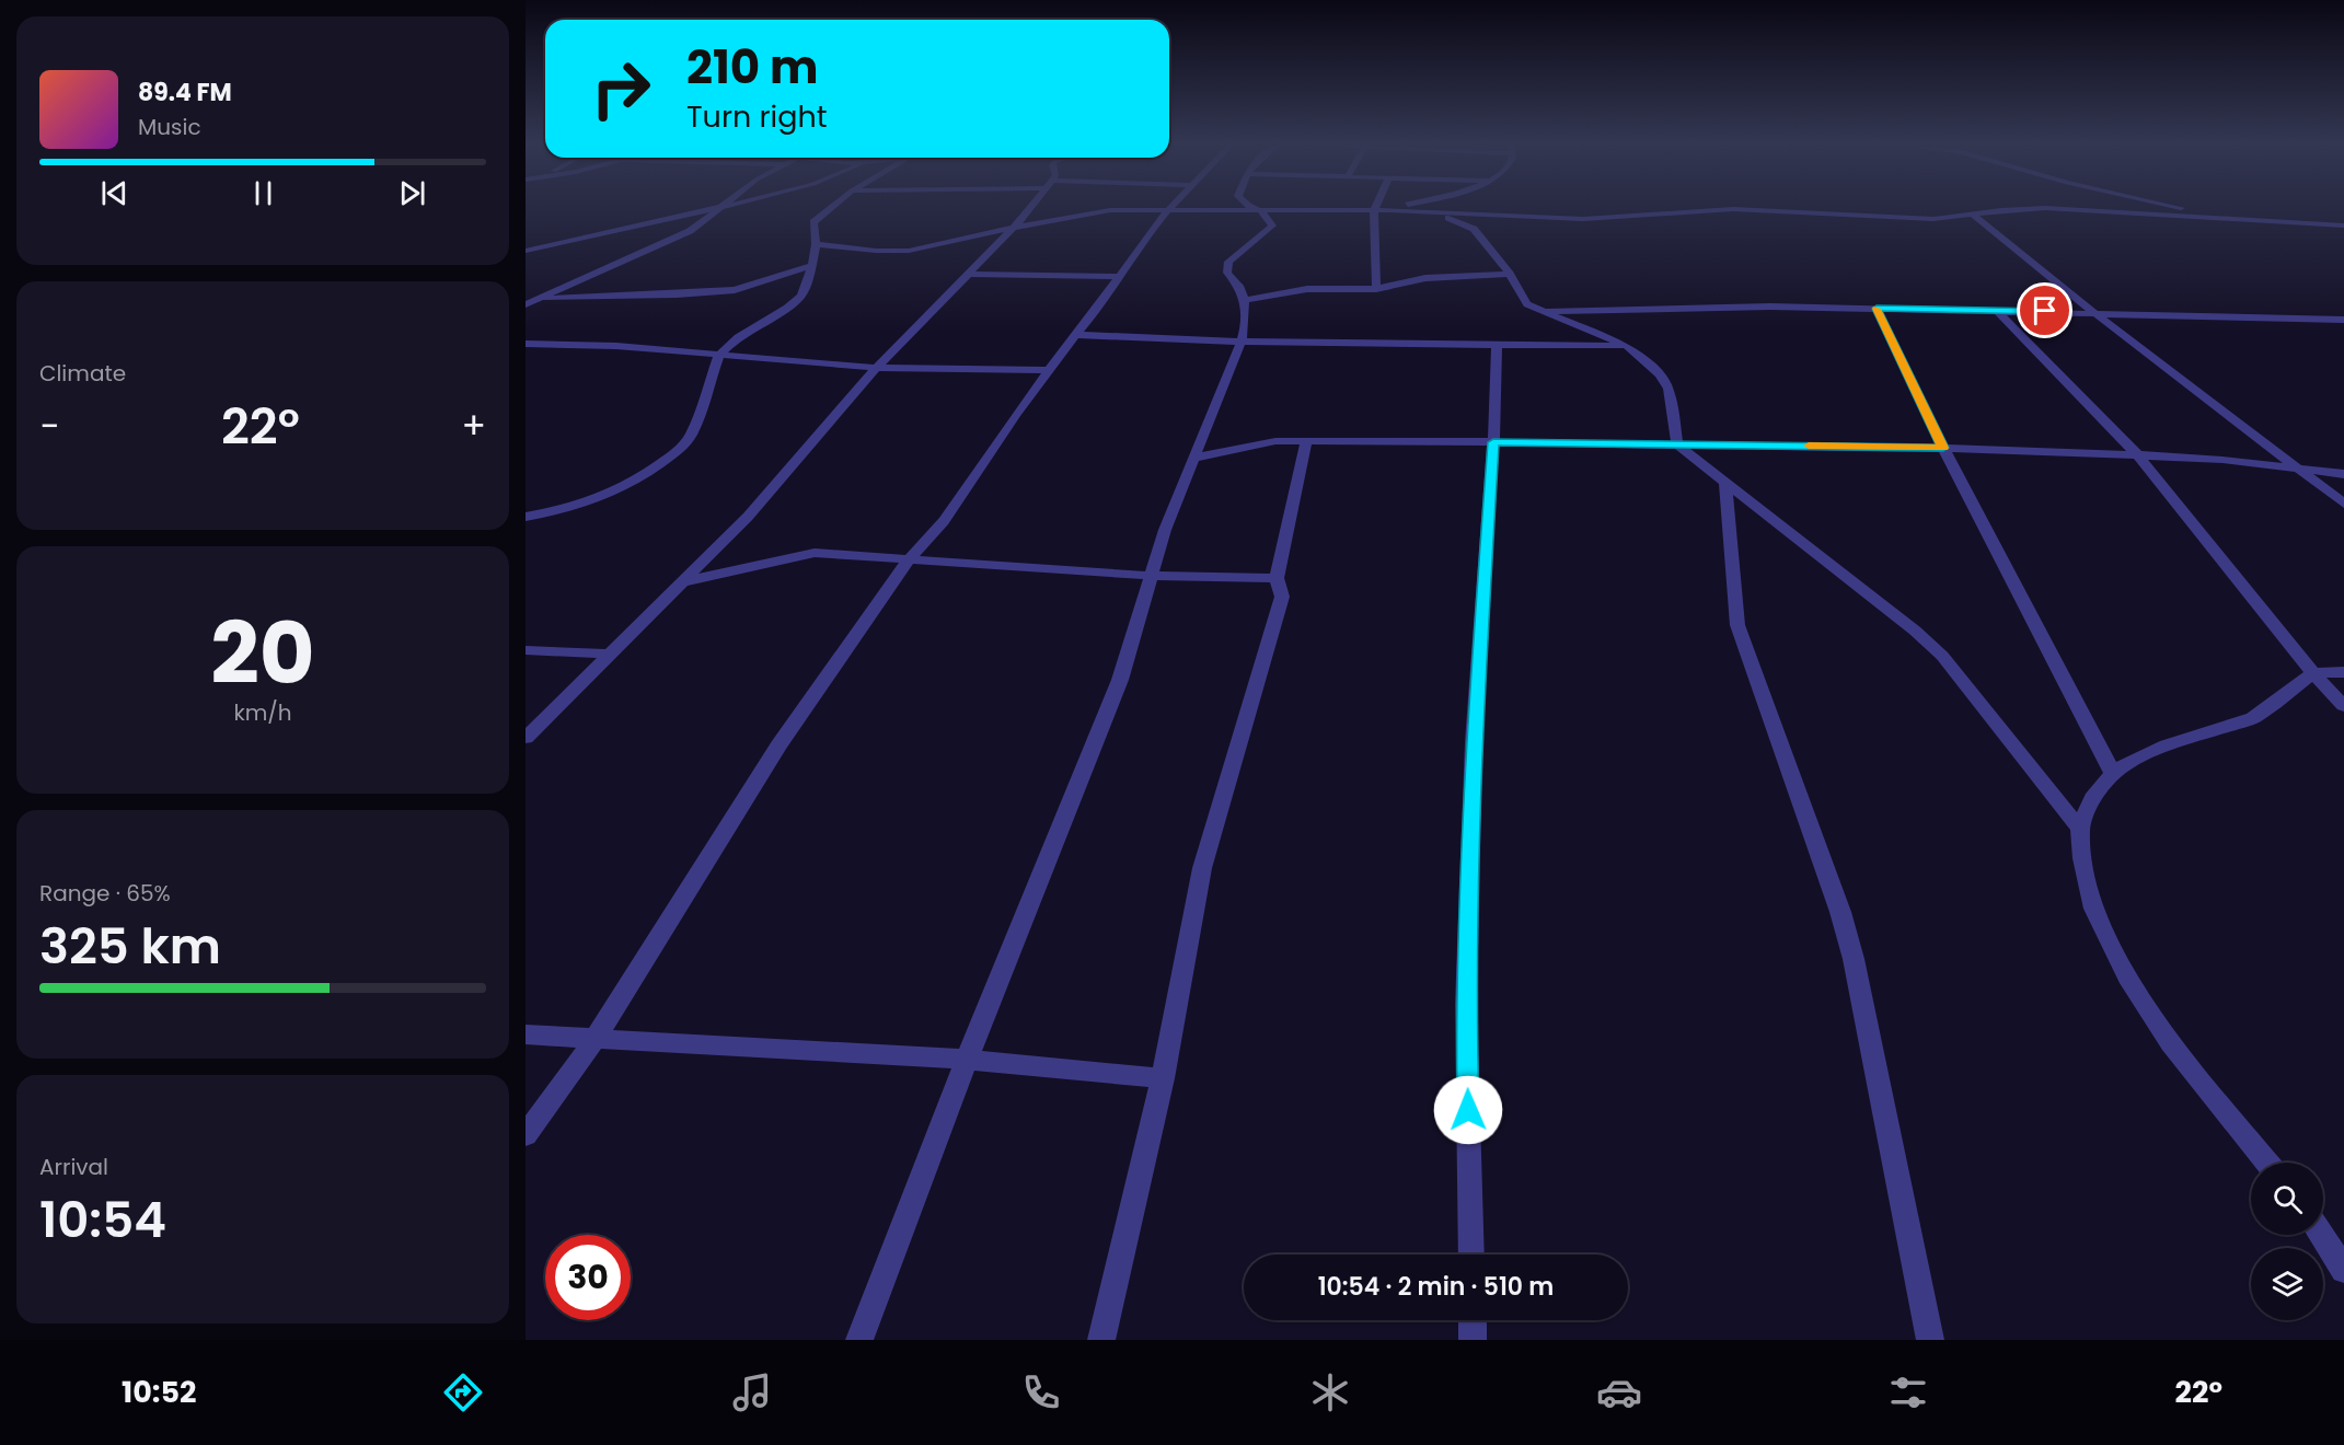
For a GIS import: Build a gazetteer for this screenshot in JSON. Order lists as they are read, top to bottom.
{
  "page": {
    "turn": ["210 m", "Turn right"],
    "song": ["89.4 FM", "Music"],
    "tile": [
      "Climate",
      ["20", "km/h"],
      ["Range · 65%", "325 km"],
      ["Arrival", "10:54"]
    ],
    "heat": ["−", "22°", "+"],
    "limit": "30",
    "trip": "10:54 · 2 min · 510 m",
    "tabs": ["10:52", "22°"]
  }
}
